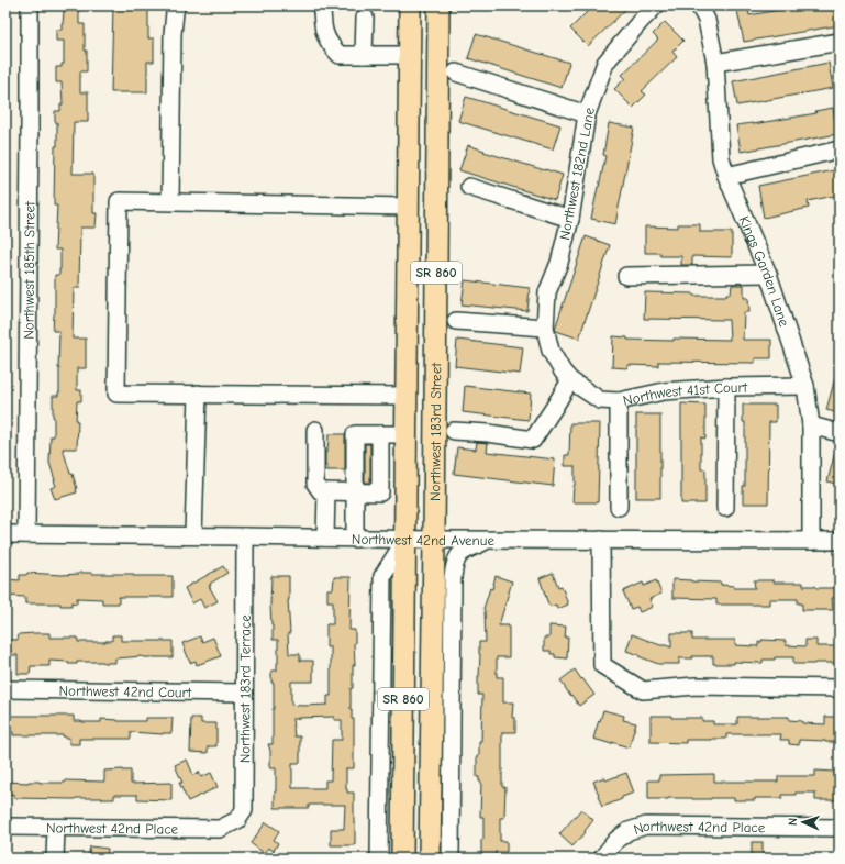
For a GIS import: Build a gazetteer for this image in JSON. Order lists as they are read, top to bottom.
{
  "streets": {
    "main road": ["SR 860", "Northwest 183rd Street"],
    "street": [
      "Northwest 182nd Lane",
      "Northwest 185th Street",
      "Kings Garden Lane",
      "Northwest 41st Court",
      "Northwest 42nd Avenue",
      "Northwest 183rd Terrace",
      "Northwest 42nd Court",
      "Northwest 42nd Place"
    ]
  },
  "crossings": [
    ["Northwest 182nd Lane", "Northwest 41st Court"],
    ["Northwest 185th Street", "Northwest 42nd Avenue"],
    ["Kings Garden Lane", "Northwest 41st Court"],
    ["Kings Garden Lane", "Northwest 42nd Avenue"],
    ["Northwest 183rd Street", "Northwest 42nd Avenue"],
    ["Northwest 42nd Avenue", "Northwest 183rd Terrace"],
    ["Northwest 183rd Terrace", "Northwest 42nd Court"],
    ["Northwest 183rd Terrace", "Northwest 42nd Place"]
  ],
  "north": "left"
}
